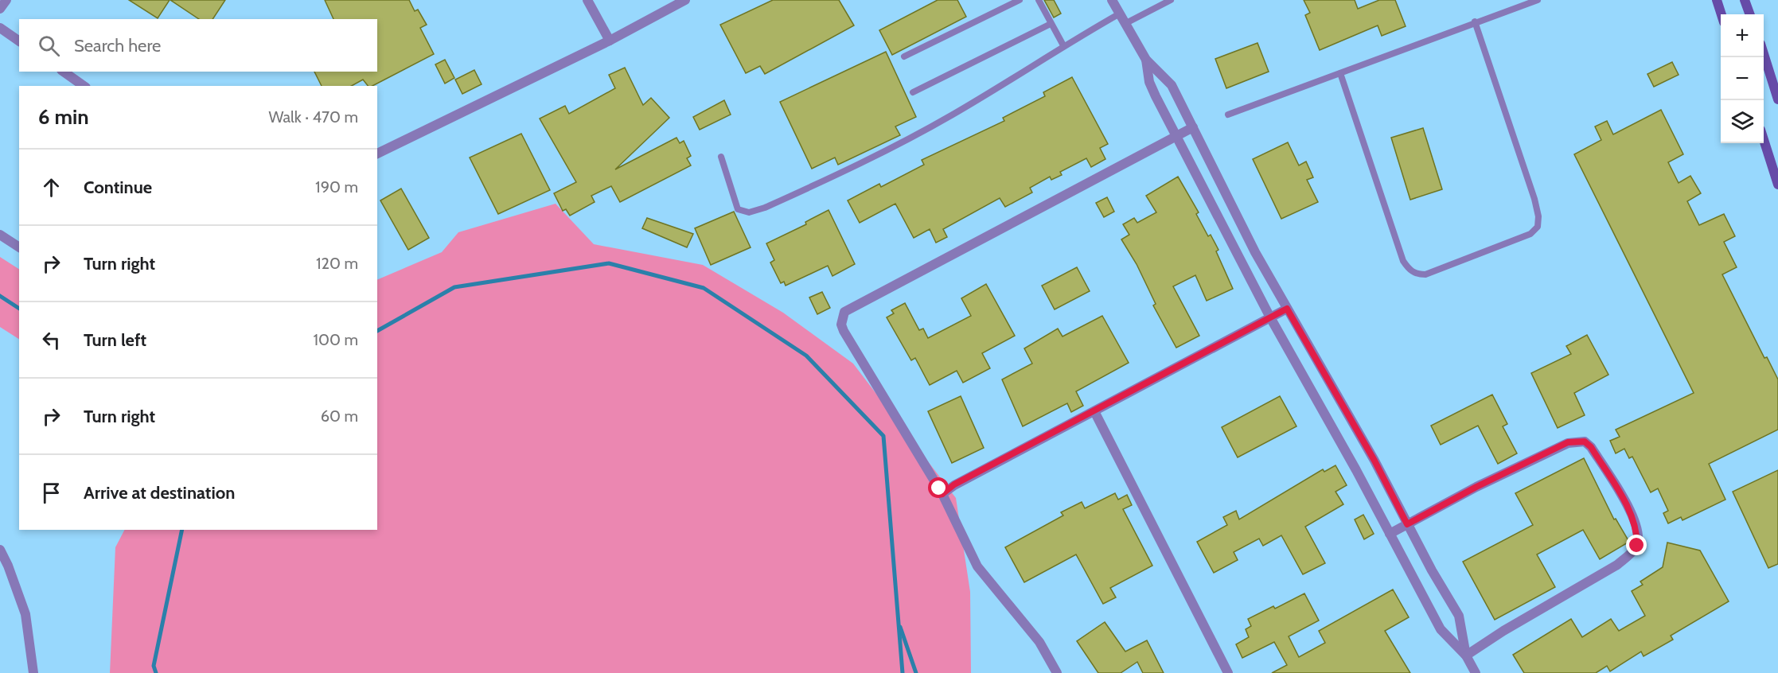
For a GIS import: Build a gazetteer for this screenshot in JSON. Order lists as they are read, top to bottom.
{
  "page": {
    "map_buttons": ["+", "−"],
    "search": "Search here",
    "heading": ["6 min", "Walk · 470 m"],
    "list": [
      ["Continue", "190 m"],
      ["Turn right", "120 m"],
      ["Turn left", "100 m"],
      ["Turn right", "60 m"],
      "Arrive at destination"
    ]
  }
}
